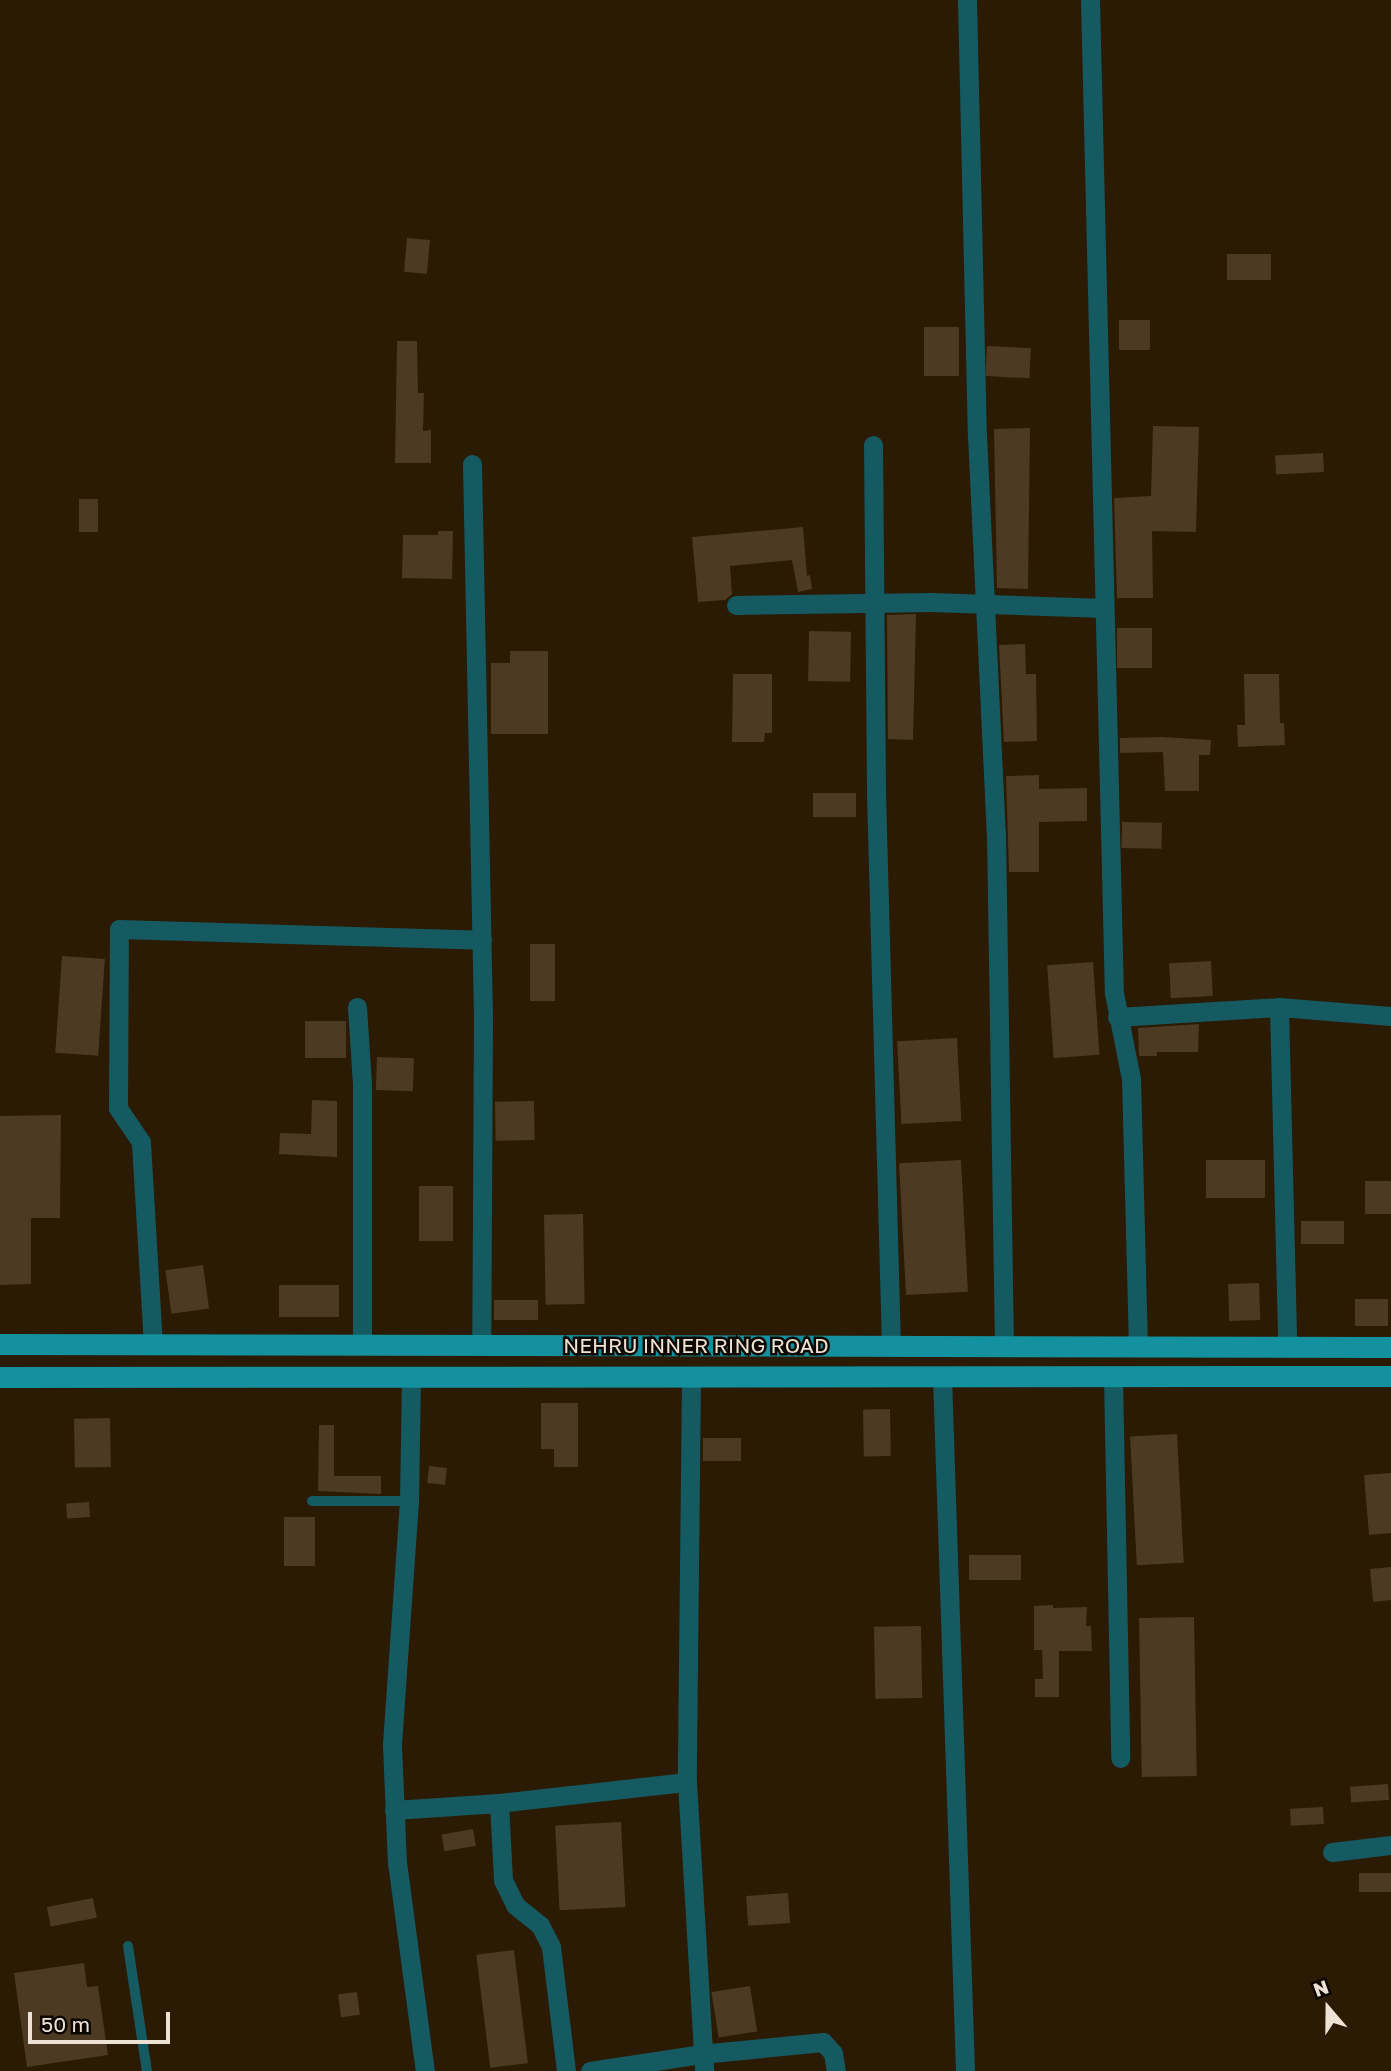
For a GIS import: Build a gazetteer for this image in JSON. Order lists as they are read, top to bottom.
{
  "streets": {
    "main road": ["NEHRU INNER RING ROAD"]
  },
  "scale_bar": "50 m",
  "north": "top"
}
